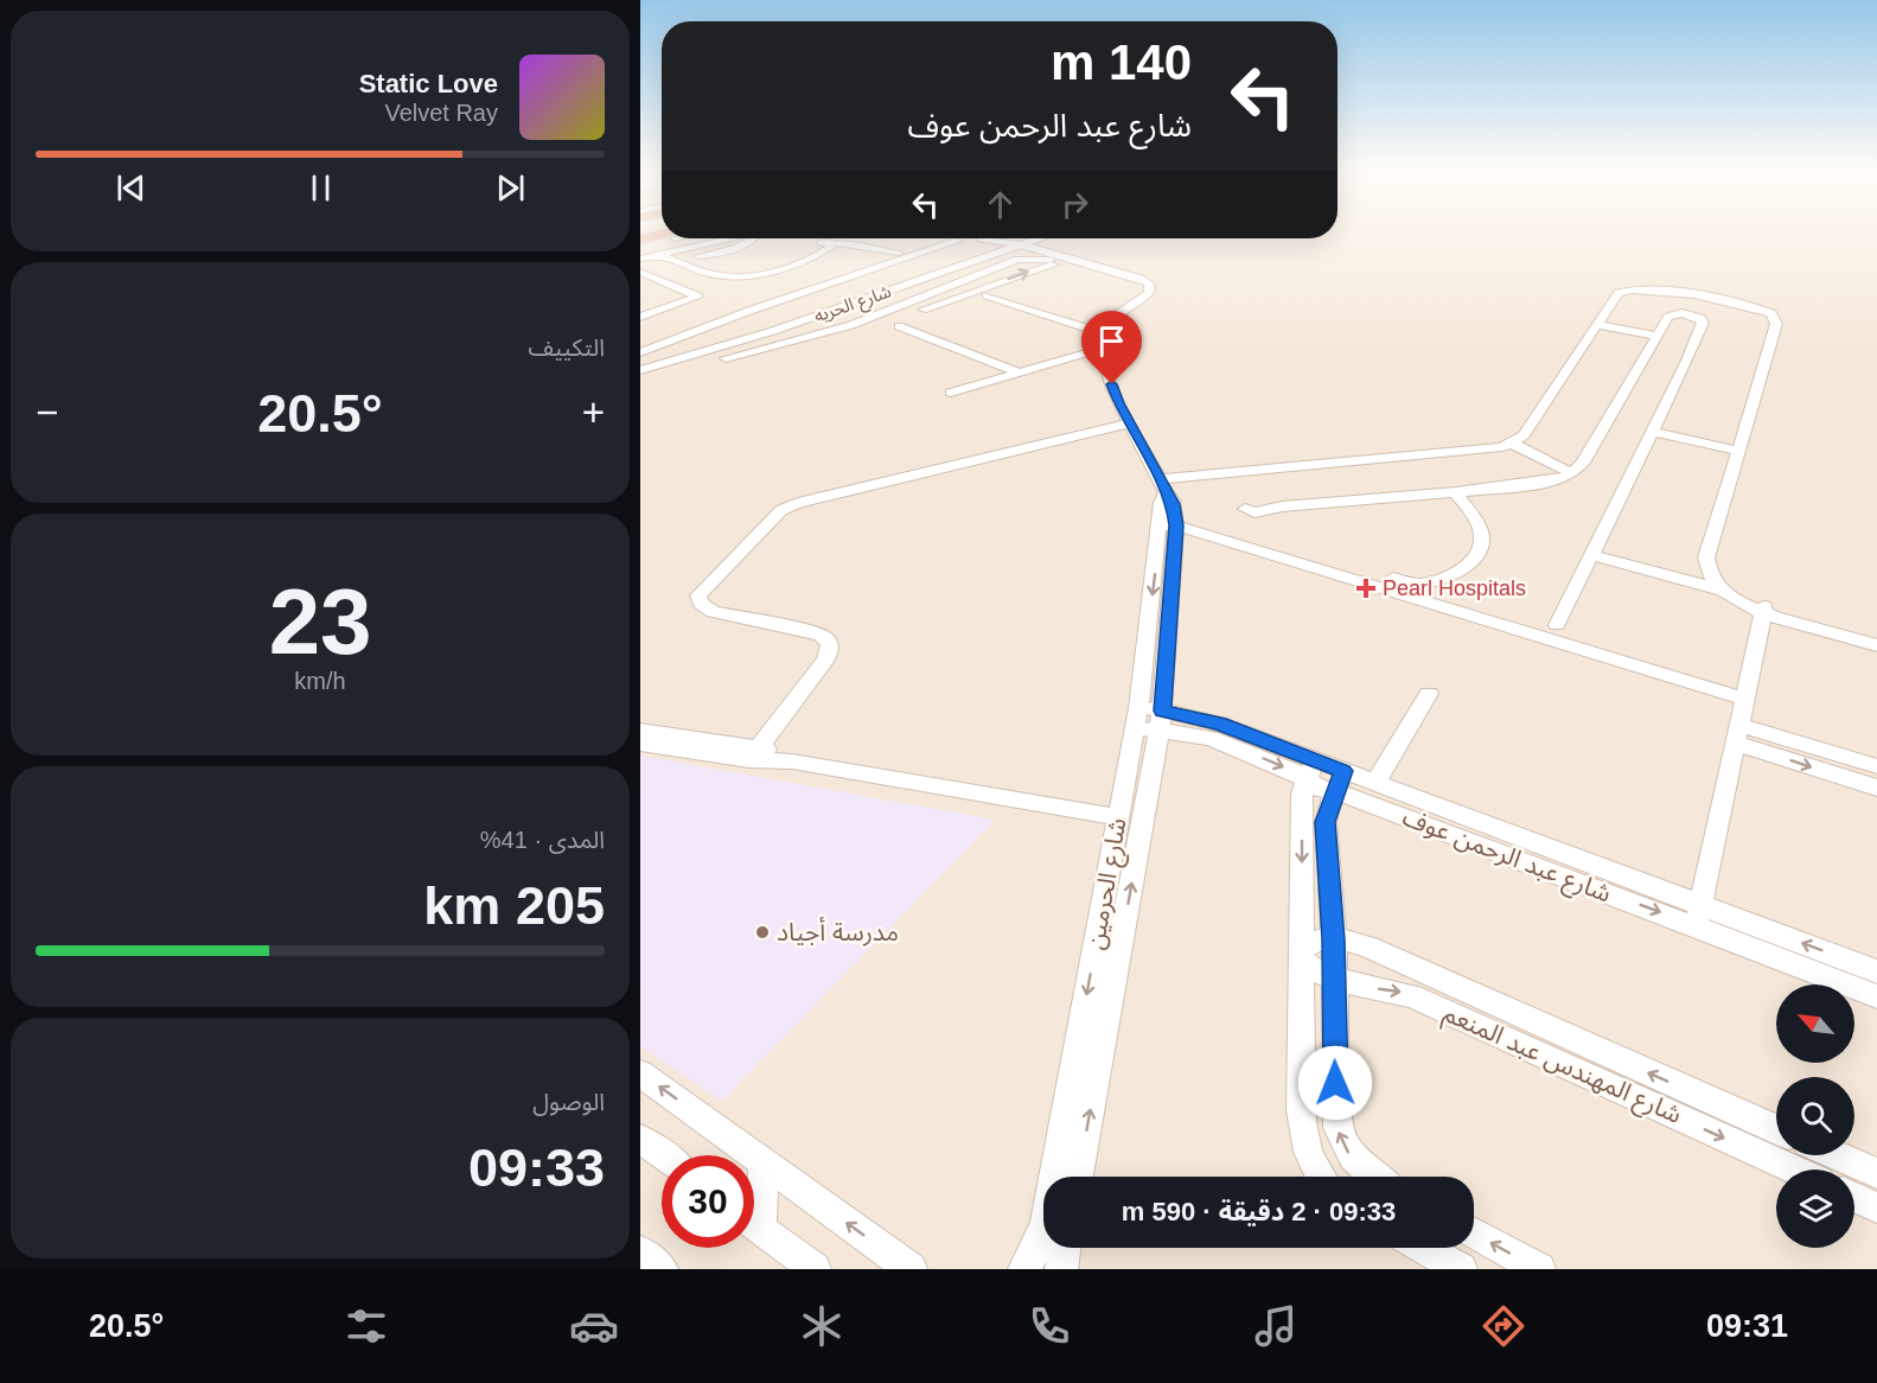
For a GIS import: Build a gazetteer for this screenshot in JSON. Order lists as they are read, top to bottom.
{
  "streets": {
    "street": [
      "شارع الحريه",
      "شارع عبد الرحمن عوف",
      "شارع الحرمين",
      "شارع المهندس عبد المنعم"
    ]
  },
  "crossings": [
    ["شارع عبد الرحمن عوف", "شارع الحرمين"]
  ],
  "places": {
    "health": ["Pearl Hospitals"],
    "other": ["مدرسة أجياد"]
  },
  "north": "top left",
  "page": {
    "turn": ["140 m", "شارع عبد الرحمن عوف"],
    "song": ["Static Love", "Velvet Ray"],
    "tile": [
      "التكييف",
      ["23", "km/h"],
      ["المدى · 41%", "205 km"],
      ["الوصول", "09:33"]
    ],
    "heat": ["−", "20.5°", "+"],
    "limit": "30",
    "trip": "09:33 · 2 دقيقة · 590 m",
    "tabs": ["09:31", "20.5°"]
  }
}
